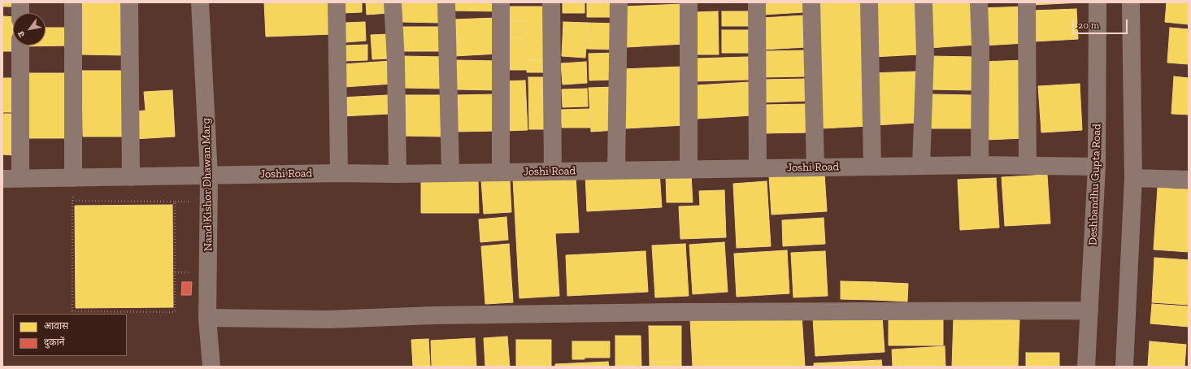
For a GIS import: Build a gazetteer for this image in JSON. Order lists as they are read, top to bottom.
{
  "streets": {
    "street": ["Joshi Road", "Nand Kishor Dhawan Marg", "Deshbandhu Gupta Road"]
  },
  "crossings": [
    ["Joshi Road", "Nand Kishor Dhawan Marg"],
    ["Joshi Road", "Deshbandhu Gupta Road"]
  ],
  "legend": ["आवास", "दुकानें"],
  "scale_bar": "20 m",
  "north": "bottom left"
}
